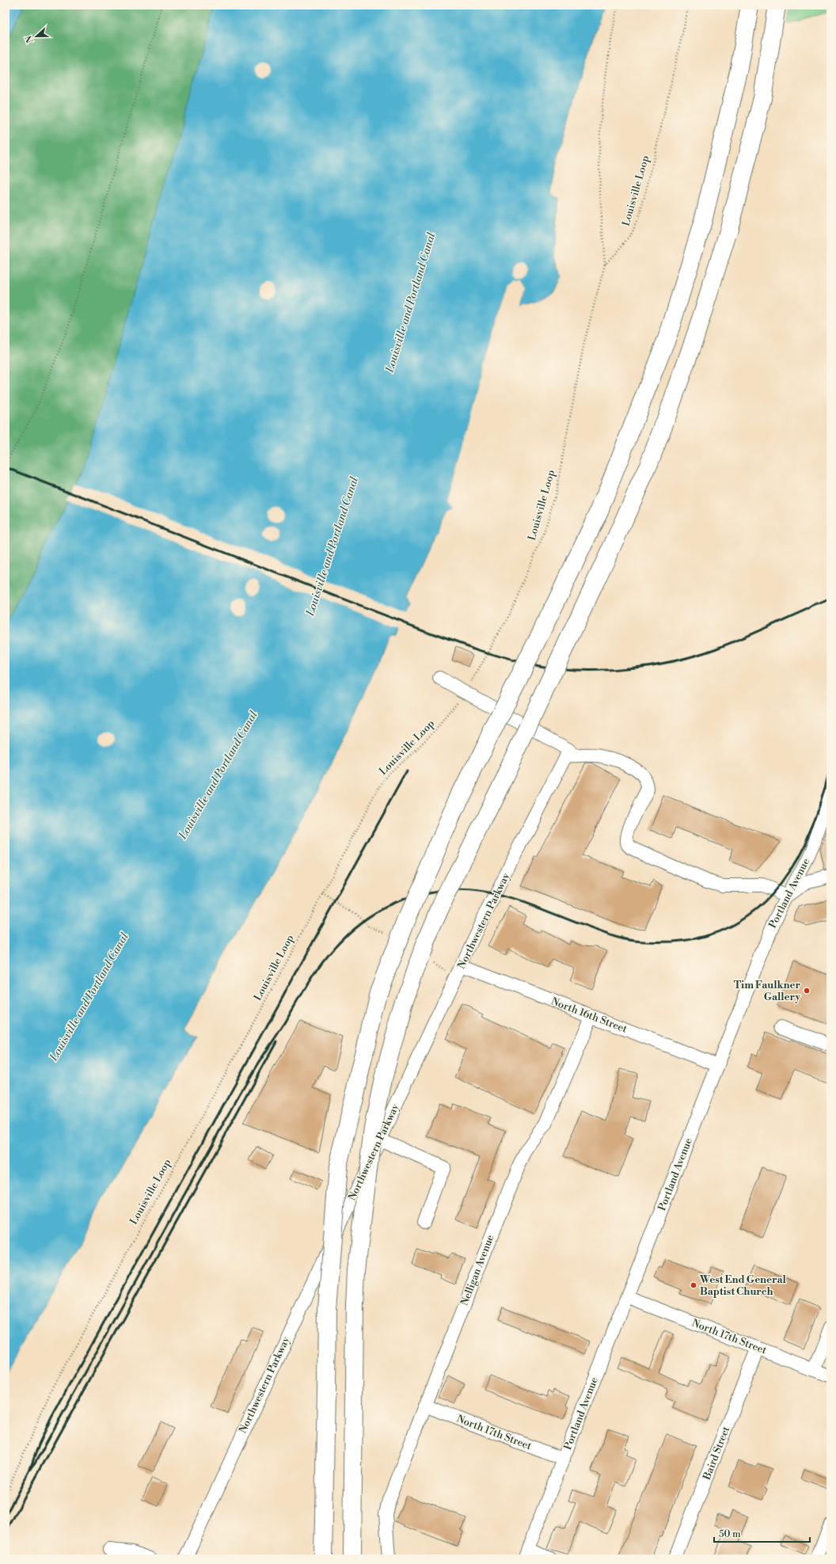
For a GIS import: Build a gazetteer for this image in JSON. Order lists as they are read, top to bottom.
{
  "streets": {
    "street": [
      "Portland Avenue",
      "Northwestern Parkway",
      "North 16th Street",
      "Nelligan Avenue",
      "North 17th Street",
      "Baird Street"
    ],
    "path": ["Louisville Loop"]
  },
  "crossings": [
    ["Portland Avenue", "North 16th Street"],
    ["Portland Avenue", "North 17th Street"],
    ["Northwestern Parkway", "North 16th Street"],
    ["North 16th Street", "Nelligan Avenue"],
    ["Nelligan Avenue", "North 17th Street"],
    ["North 17th Street", "Baird Street"]
  ],
  "water": ["Louisville and Portland Canal"],
  "places": ["Tim Faulkner Gallery", "West End General Baptist Church"],
  "scale_bar": "50 m",
  "north": "left"
}
